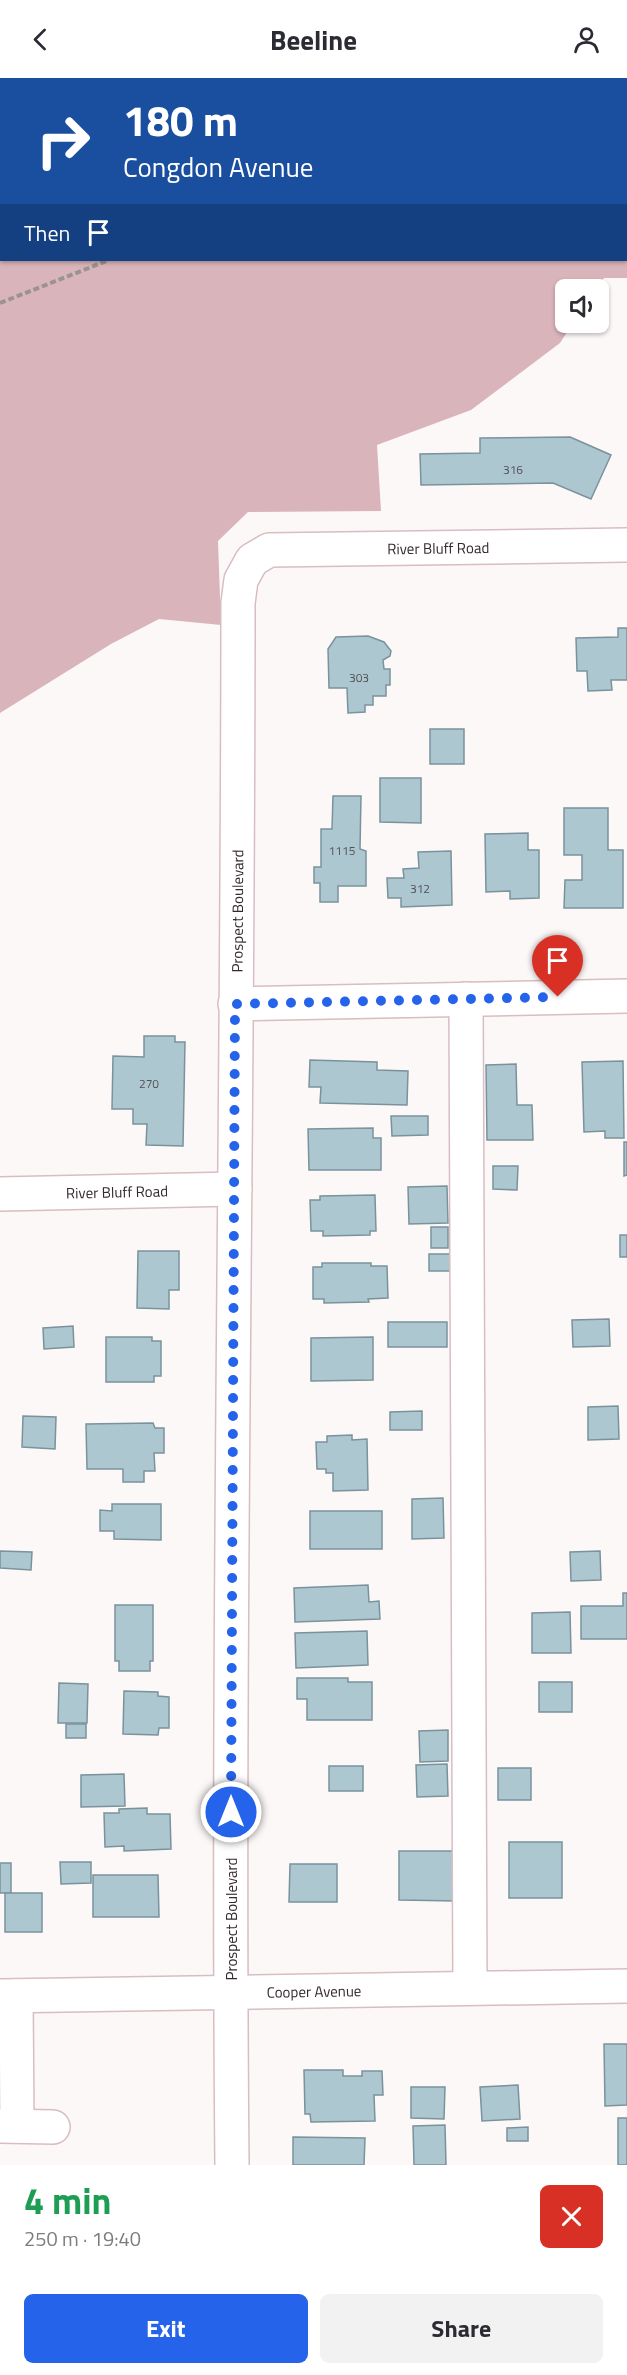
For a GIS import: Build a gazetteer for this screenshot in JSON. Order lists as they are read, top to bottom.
{
  "streets": {
    "street": ["River Bluff Road", "Prospect Boulevard", "Cooper Avenue"]
  },
  "crossings": [
    ["River Bluff Road", "Prospect Boulevard"],
    ["Prospect Boulevard", "Cooper Avenue"]
  ],
  "house_numbers": [
    "316",
    "303",
    "1115",
    "312",
    "270"
  ],
  "page": {
    "header": "Beeline",
    "turn": ["180 m", "Congdon Avenue"],
    "then": "Then",
    "heading": ["4 min", "250 m · 19:40"],
    "buttons": ["Exit", "Share"]
  }
}
